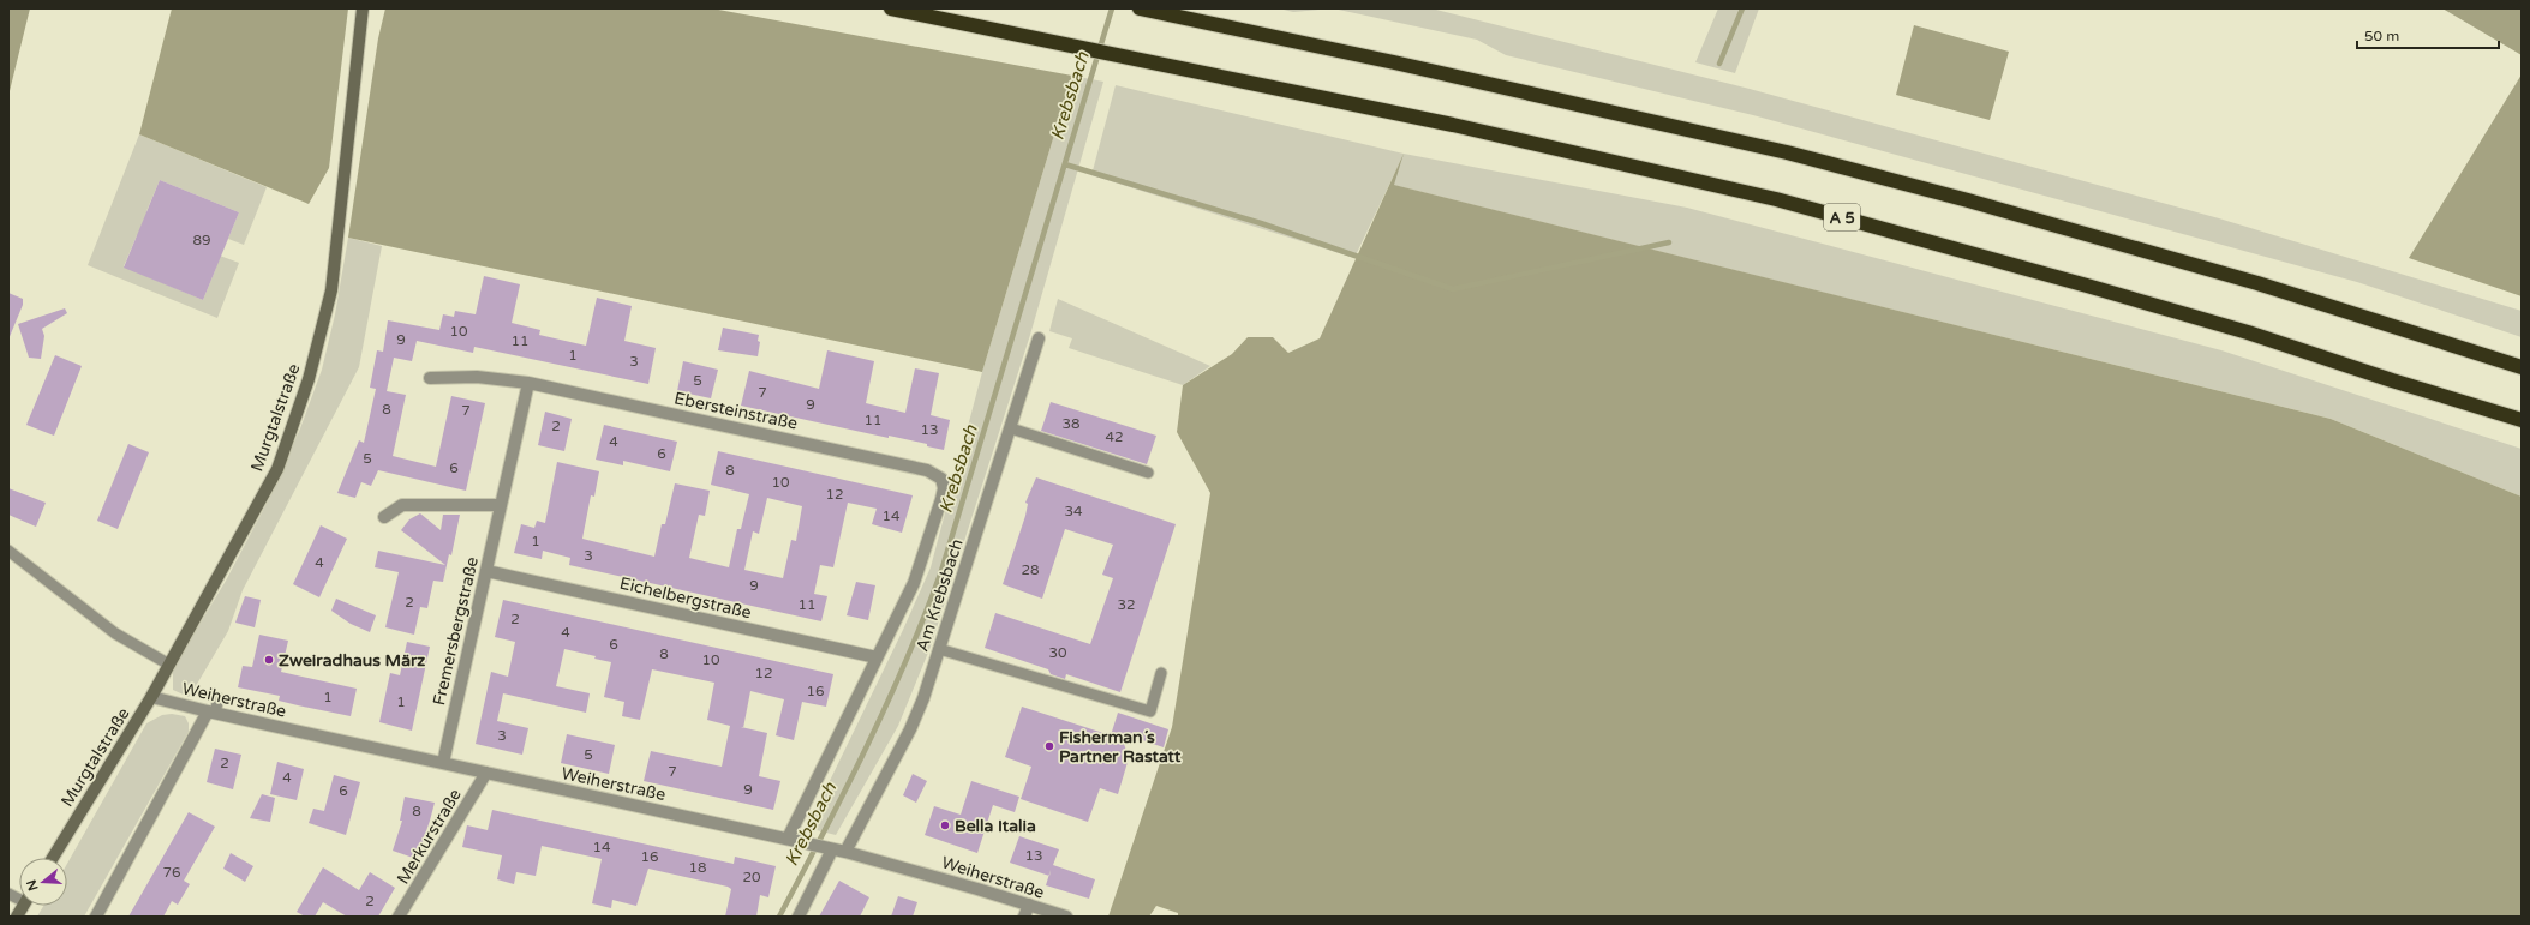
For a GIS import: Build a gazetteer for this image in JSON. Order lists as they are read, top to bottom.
{
  "streets": {
    "highway": ["A 5"],
    "main road": ["Murgtalstraße"],
    "street": [
      "Ebersteinstraße",
      "Am Krebsbach",
      "Eichelbergstraße",
      "Fremersbergstraße",
      "Weiherstraße",
      "Merkurstraße"
    ]
  },
  "crossings": [
    ["Ebersteinstraße", "Eichelbergstraße"],
    ["Ebersteinstraße", "Fremersbergstraße"],
    ["Murgtalstraße", "Weiherstraße"],
    ["Am Krebsbach", "Weiherstraße"],
    ["Eichelbergstraße", "Fremersbergstraße"],
    ["Fremersbergstraße", "Weiherstraße"],
    ["Weiherstraße", "Merkurstraße"]
  ],
  "water": ["Krebsbach"],
  "places": ["Zweiradhaus März", "Fisherman´s Partner Rastatt", "Bella Italia"],
  "house_numbers": [
    "89",
    "10",
    "9",
    "11",
    "1",
    "3",
    "5",
    "7",
    "9",
    "8",
    "7",
    "11",
    "38",
    "2",
    "13",
    "42",
    "4",
    "6",
    "5",
    "6",
    "8",
    "10",
    "12",
    "34",
    "14",
    "1",
    "3",
    "4",
    "28",
    "9",
    "2",
    "11",
    "32",
    "2",
    "4",
    "6",
    "30",
    "8",
    "10",
    "12",
    "16",
    "1",
    "1",
    "3",
    "5",
    "2",
    "7",
    "4",
    "9",
    "6",
    "8",
    "14",
    "13",
    "16",
    "18",
    "76",
    "20",
    "2"
  ],
  "scale_bar": "50 m",
  "north": "left"
}
